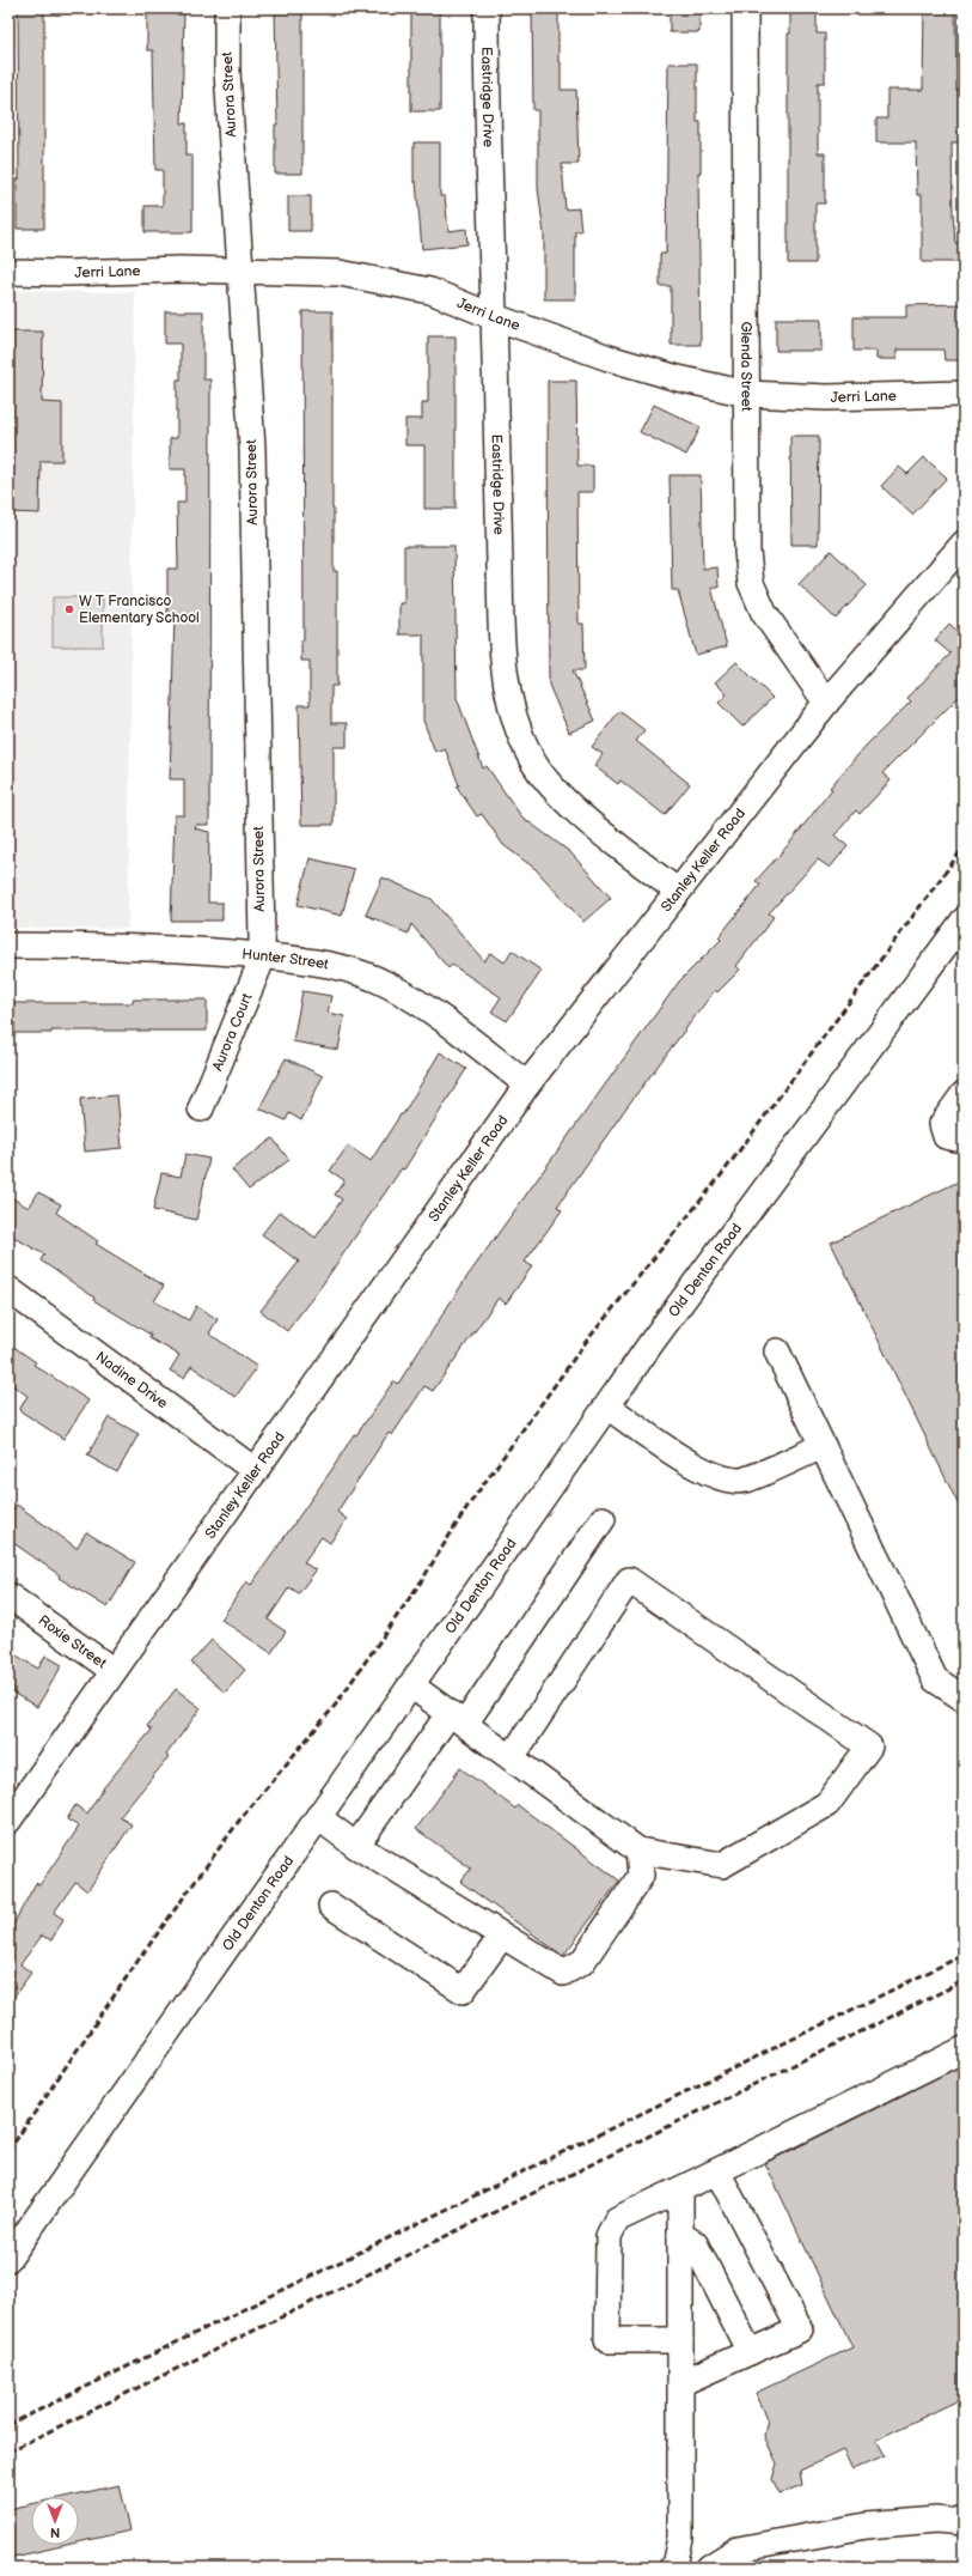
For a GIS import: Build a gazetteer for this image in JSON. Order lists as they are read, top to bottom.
{
  "streets": {
    "street": [
      "Aurora Street",
      "Eastridge Drive",
      "Jerri Lane",
      "Glenda Street",
      "Stanley Keller Road",
      "Hunter Street",
      "Aurora Court",
      "Old Denton Road",
      "Nadine Drive",
      "Roxie Street"
    ]
  },
  "crossings": [
    ["Aurora Street", "Jerri Lane"],
    ["Aurora Street", "Hunter Street"],
    ["Aurora Street", "Aurora Court"],
    ["Eastridge Drive", "Jerri Lane"],
    ["Eastridge Drive", "Stanley Keller Road"],
    ["Jerri Lane", "Glenda Street"],
    ["Glenda Street", "Stanley Keller Road"],
    ["Stanley Keller Road", "Hunter Street"],
    ["Stanley Keller Road", "Nadine Drive"],
    ["Stanley Keller Road", "Roxie Street"],
    ["Hunter Street", "Aurora Court"]
  ],
  "places": ["W T Francisco Elementary School"],
  "north": "bottom"
}
